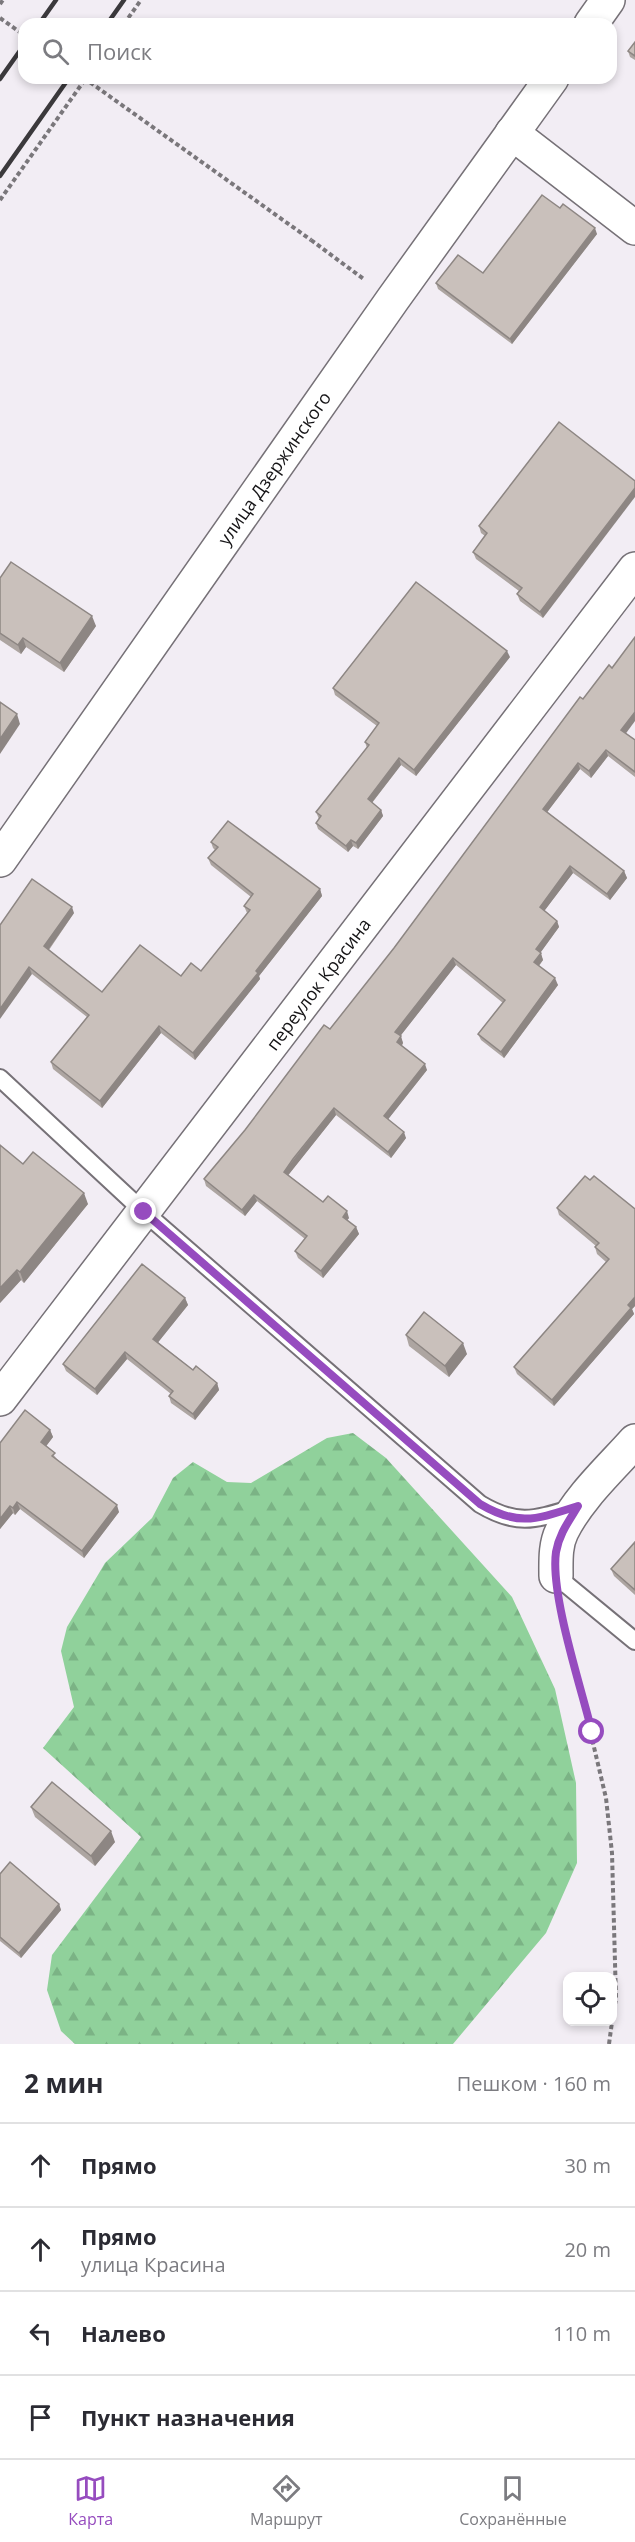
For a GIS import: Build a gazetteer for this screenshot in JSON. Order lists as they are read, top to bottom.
{
  "streets": {
    "street": ["улица Дзержинского", "переулок Красина"]
  },
  "page": {
    "search": "Поиск",
    "heading": ["2 мин", "Пешком · 160 m"],
    "list": [
      ["Прямо", "30 m"],
      ["Прямо", "улица Красина", "20 m"],
      ["Налево", "110 m"],
      "Пункт назначения"
    ],
    "nav": ["Карта", "Маршрут", "Сохранённые"]
  }
}
